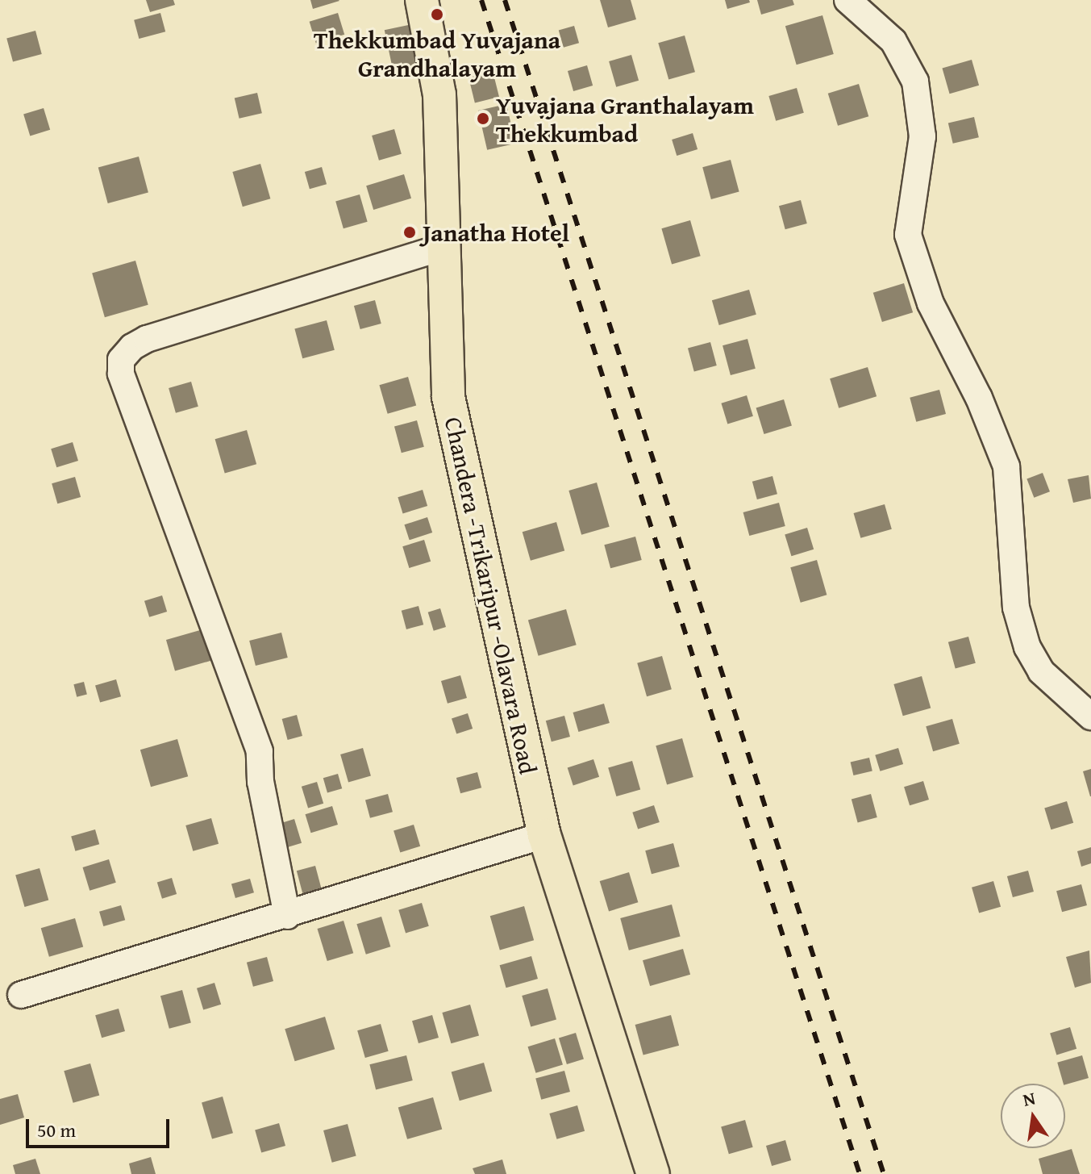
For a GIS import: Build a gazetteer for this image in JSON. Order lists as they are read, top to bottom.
{
  "streets": {
    "main road": ["Chandera -Trikaripur -Olavara Road"]
  },
  "places": ["Thekkumbad Yuvajana Grandhalayam", "Yuvajana Granthalayam Thekkumbad", "Janatha Hotel"],
  "scale_bar": "50 m",
  "north": "top"
}
